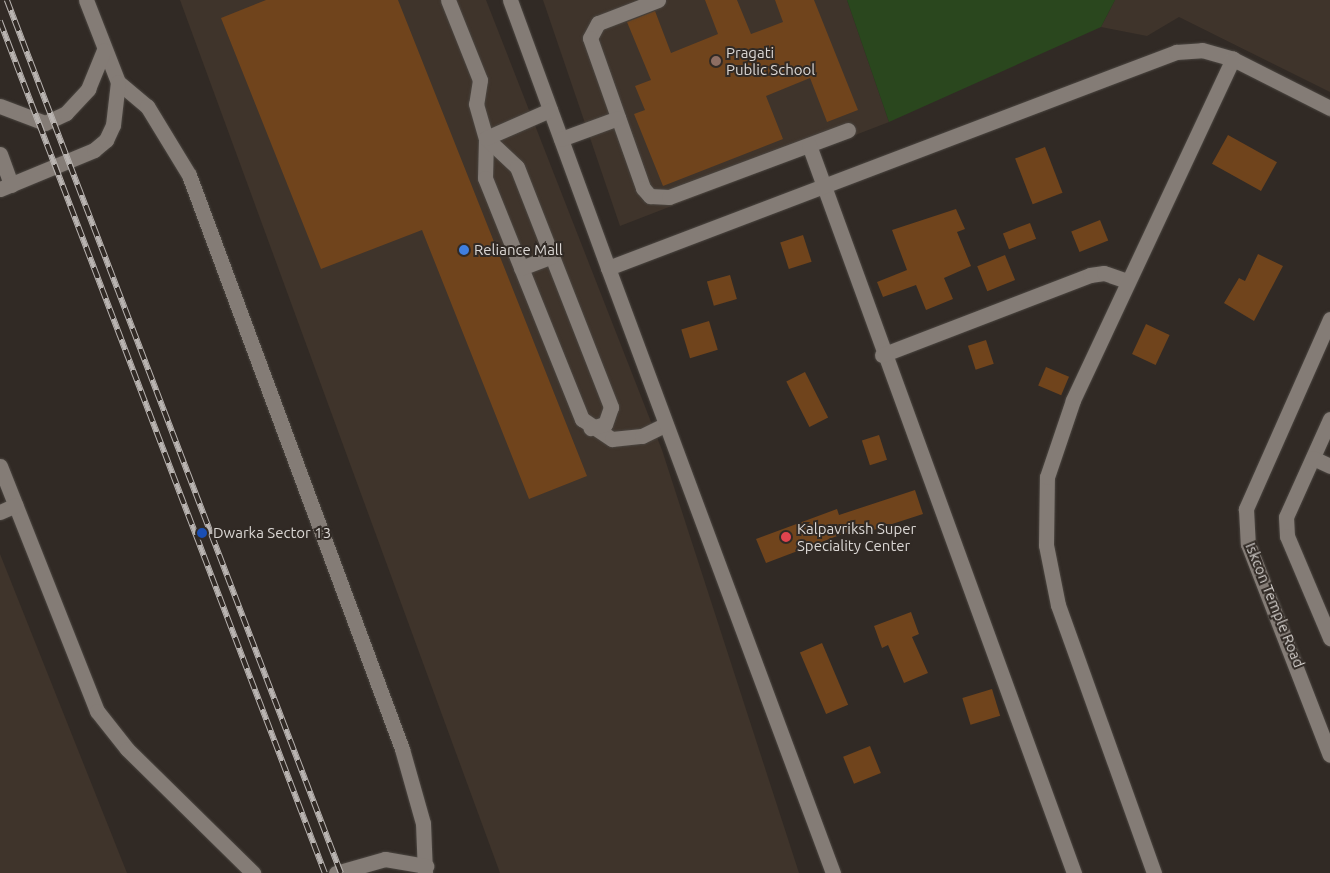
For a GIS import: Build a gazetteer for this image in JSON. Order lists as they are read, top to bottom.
{
  "streets": {
    "street": ["Iskcon Temple Road"]
  },
  "places": [
    "Pragati Public School",
    "Reliance Mall",
    "Dwarka Sector 13",
    "Kalpavriksh Super Speciality Center"
  ]
}
